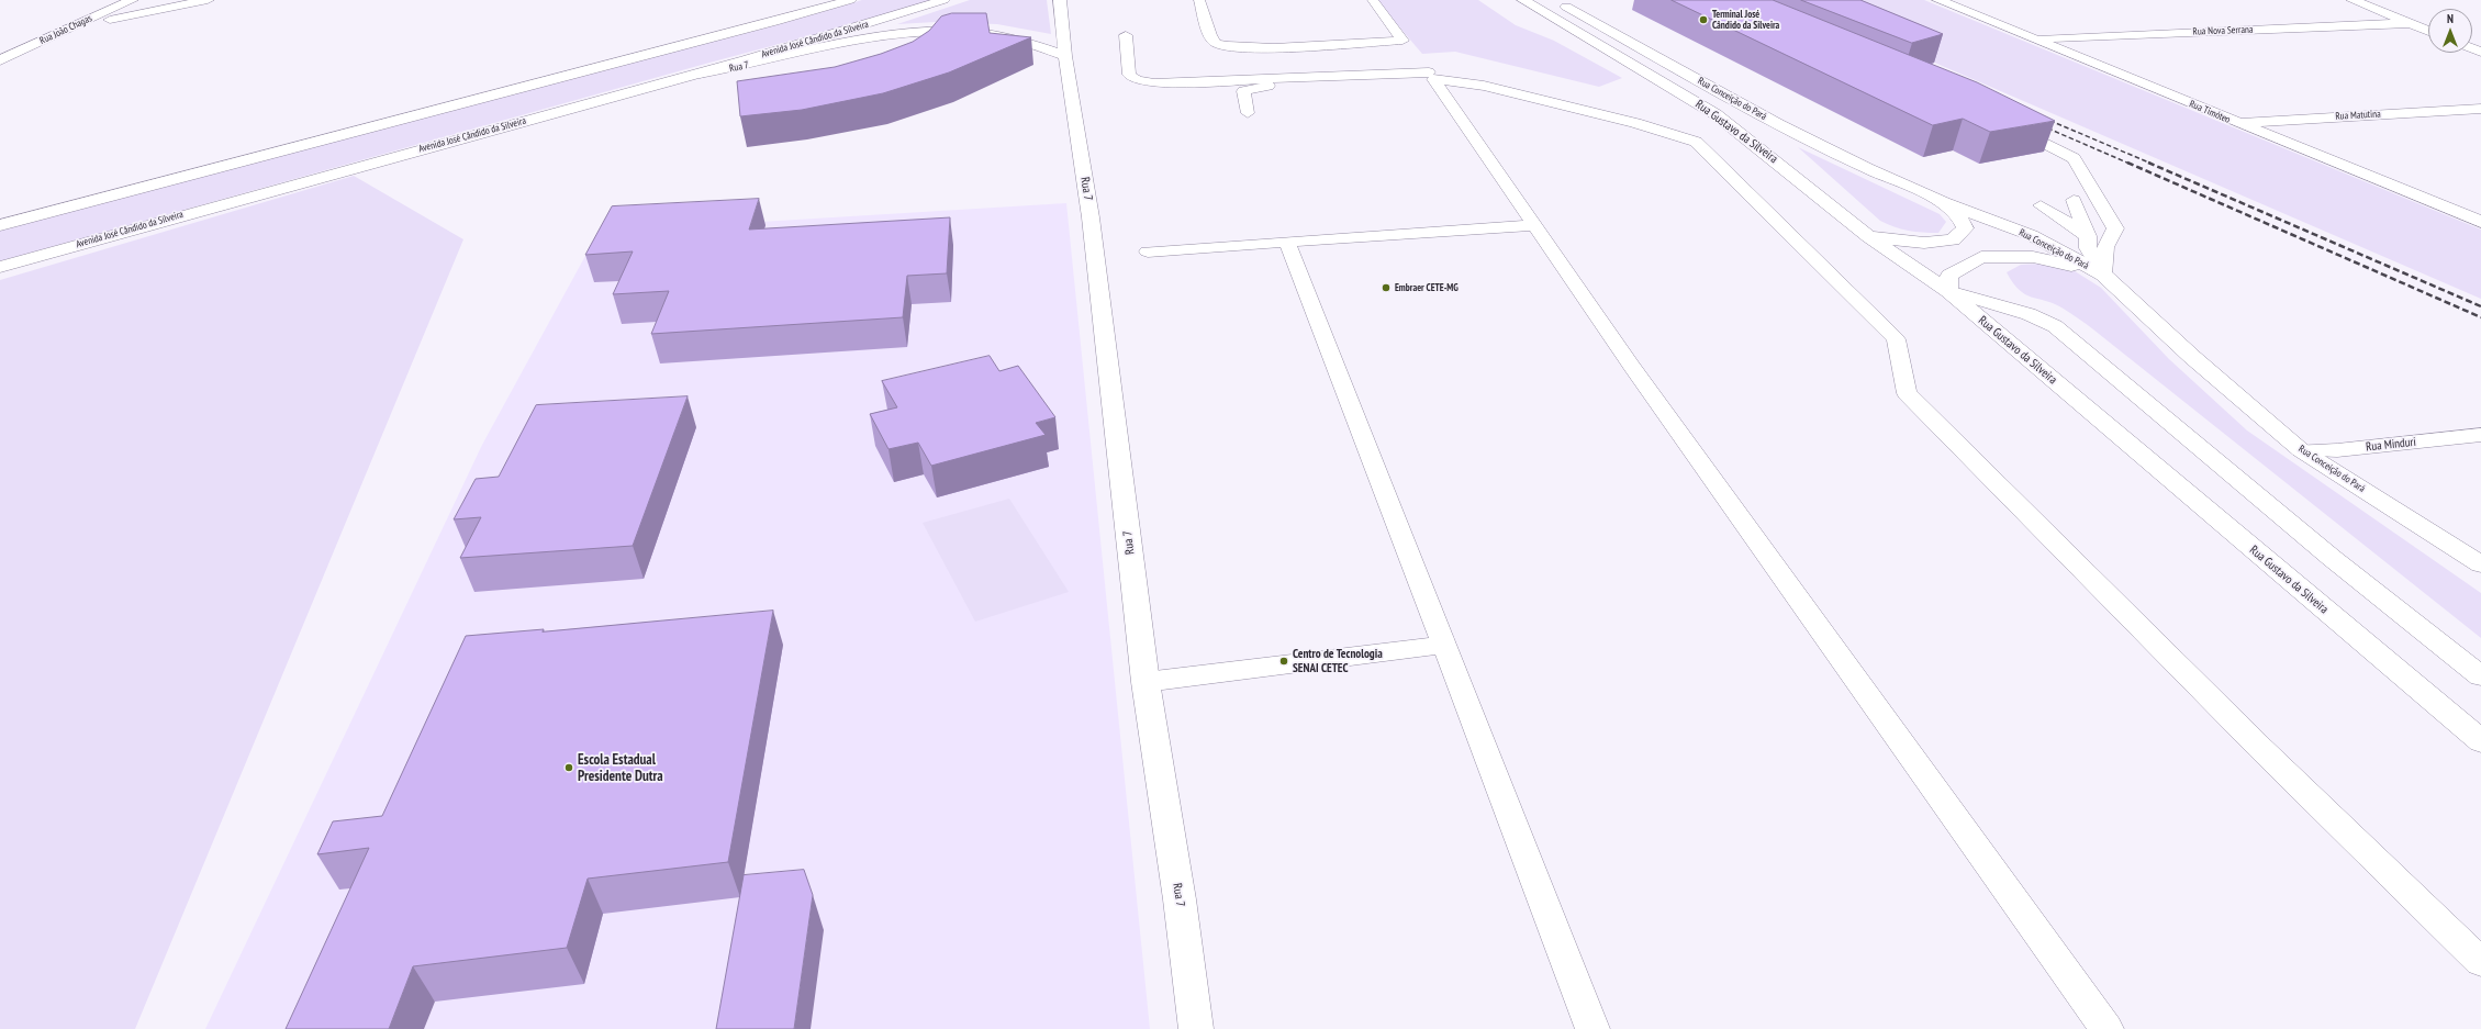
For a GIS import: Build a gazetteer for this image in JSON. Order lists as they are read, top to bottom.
{
  "streets": {
    "main road": [
      "Rua João Chagas",
      "Rua Nova Serrana",
      "Avenida José Cândido da Silveira",
      "Rua 7",
      "Rua Conceição do Pará",
      "Rua Timóteo",
      "Rua Matutina",
      "Rua Gustavo da Silveira",
      "Rua Minduri"
    ]
  },
  "crossings": [
    ["Rua Nova Serrana", "Rua Timóteo"],
    ["Avenida José Cândido da Silveira", "Rua 7"],
    ["Rua Conceição do Pará", "Rua Minduri"],
    ["Rua Timóteo", "Rua Matutina"]
  ],
  "places": [
    "Terminal José Cândido da Silveira",
    "Embraer CETE-MG",
    "Centro de Tecnologia SENAI CETEC",
    "Escola Estadual Presidente Dutra"
  ],
  "north": "top"
}
